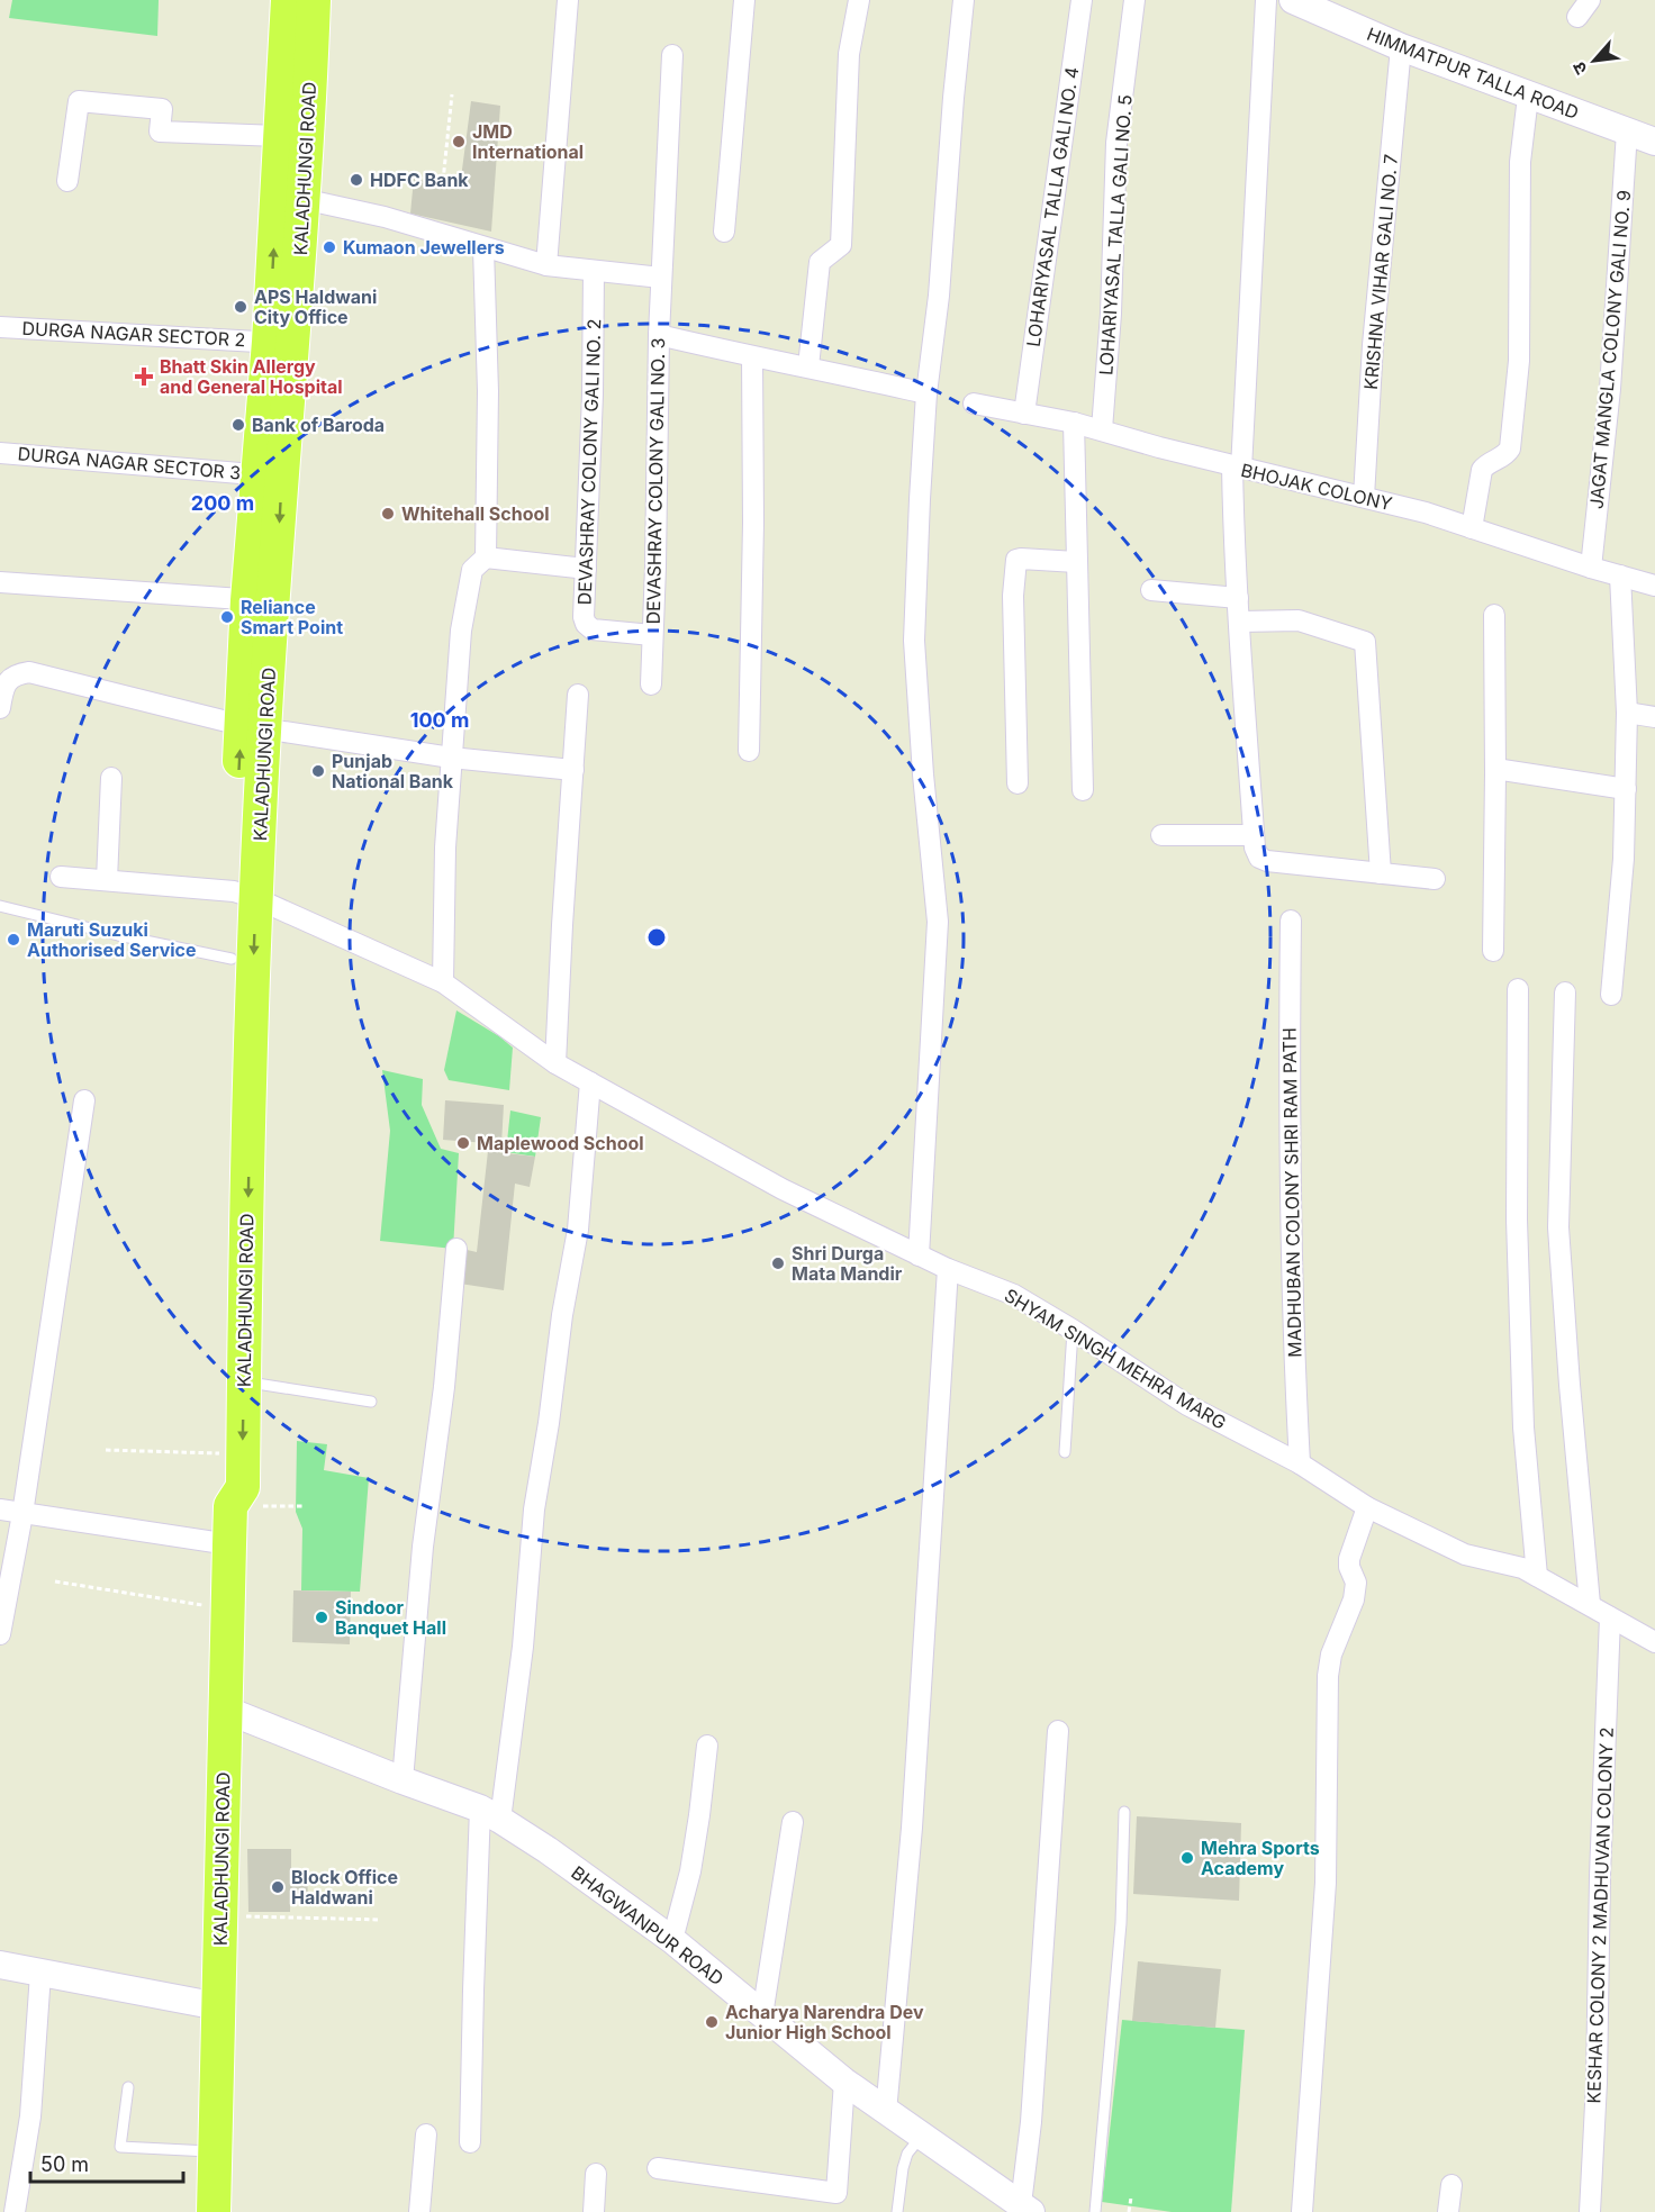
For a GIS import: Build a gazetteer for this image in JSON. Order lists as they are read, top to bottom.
{
  "streets": {
    "main road": ["KALADHUNGI ROAD"],
    "street": [
      "HIMMATPUR TALLA ROAD",
      "LOHARIYASAL TALLA GALI NO. 4",
      "LOHARIYASAL TALLA GALI NO. 5",
      "KRISHNA VIHAR GALI NO. 7",
      "DURGA NAGAR SECTOR 2",
      "JAGAT MANGLA COLONY GALI NO. 9",
      "DEVASHRAY COLONY GALI NO. 2",
      "DURGA NAGAR SECTOR 3",
      "DEVASHRAY COLONY GALI NO. 3",
      "BHOJAK COLONY",
      "MADHUBAN COLONY SHRI RAM PATH",
      "SHYAM SINGH MEHRA MARG",
      "KESHAR COLONY 2 MADHUVAN COLONY 2",
      "BHAGWANPUR ROAD"
    ]
  },
  "crossings": [
    ["HIMMATPUR TALLA ROAD", "KRISHNA VIHAR GALI NO. 7"],
    ["HIMMATPUR TALLA ROAD", "JAGAT MANGLA COLONY GALI NO. 9"],
    ["KALADHUNGI ROAD", "DURGA NAGAR SECTOR 2"],
    ["KALADHUNGI ROAD", "DURGA NAGAR SECTOR 3"],
    ["KALADHUNGI ROAD", "SHYAM SINGH MEHRA MARG"],
    ["KALADHUNGI ROAD", "BHAGWANPUR ROAD"],
    ["LOHARIYASAL TALLA GALI NO. 4", "BHOJAK COLONY"],
    ["LOHARIYASAL TALLA GALI NO. 5", "BHOJAK COLONY"],
    ["KRISHNA VIHAR GALI NO. 7", "BHOJAK COLONY"],
    ["JAGAT MANGLA COLONY GALI NO. 9", "BHOJAK COLONY"],
    ["DEVASHRAY COLONY GALI NO. 2", "DEVASHRAY COLONY GALI NO. 3"],
    ["MADHUBAN COLONY SHRI RAM PATH", "SHYAM SINGH MEHRA MARG"],
    ["SHYAM SINGH MEHRA MARG", "KESHAR COLONY 2 MADHUVAN COLONY 2"]
  ],
  "places": {
    "other": [
      "JMD International",
      "HDFC Bank",
      "Kumaon Jewellers",
      "APS Haldwani City Office",
      "Bank of Baroda",
      "Whitehall School",
      "Reliance Smart Point",
      "Punjab National Bank",
      "Maruti Suzuki Authorised Service",
      "Maplewood School",
      "Shri Durga Mata Mandir",
      "Sindoor Banquet Hall",
      "Mehra Sports Academy",
      "Block Office Haldwani",
      "Acharya Narendra Dev Junior High School"
    ],
    "health": ["Bhatt Skin Allergy and General Hospital"]
  },
  "scale_bar": "50 m",
  "north": "bottom left",
  "rings": ["200 m", "100 m"]
}
